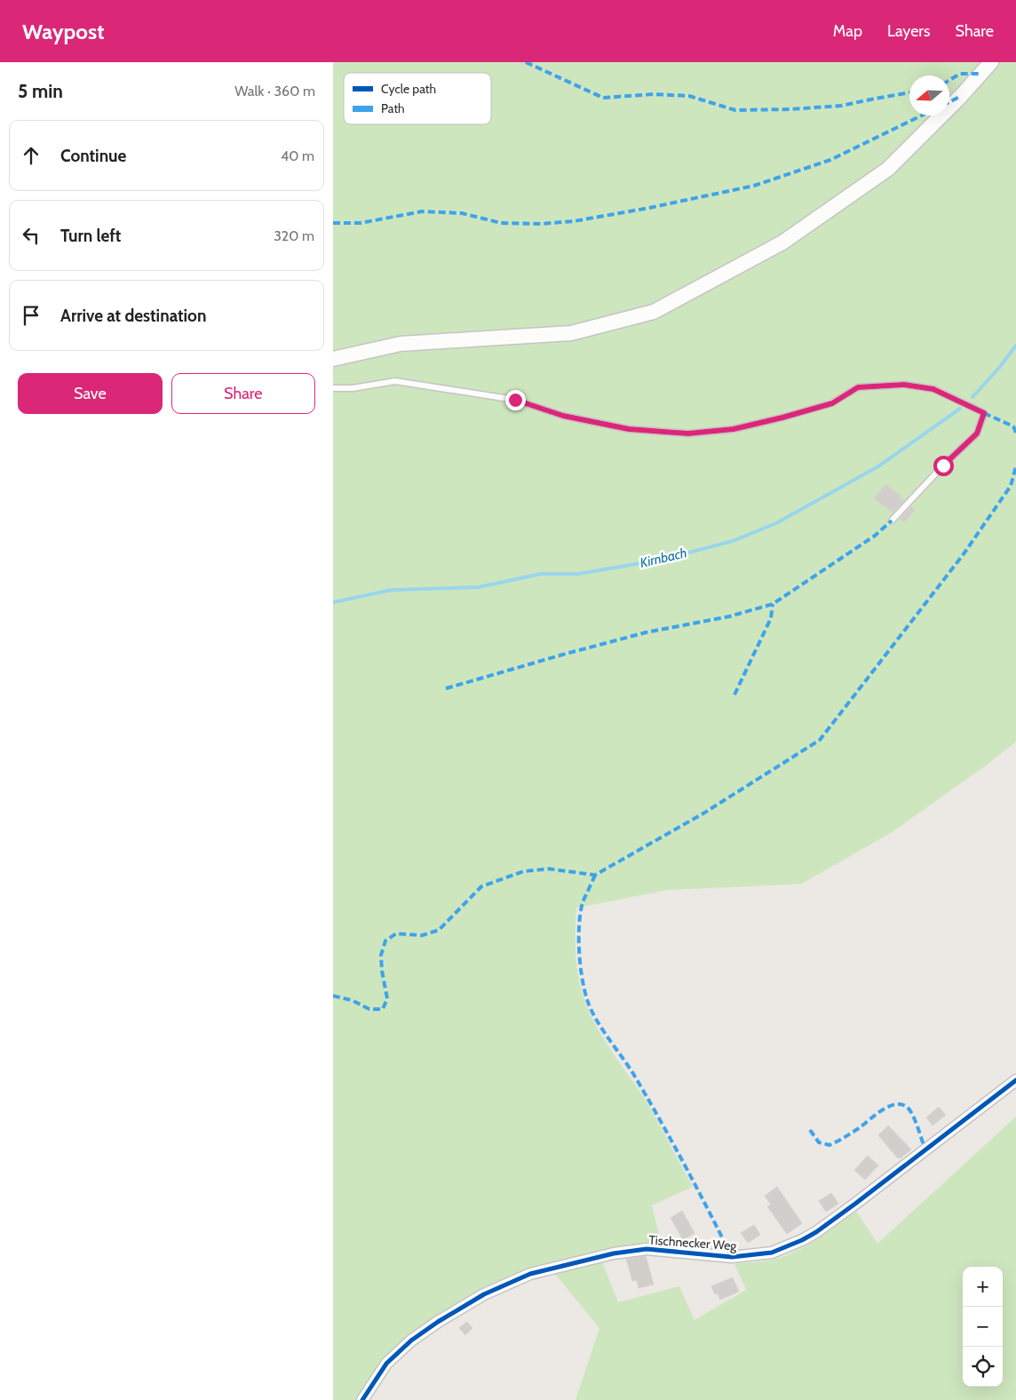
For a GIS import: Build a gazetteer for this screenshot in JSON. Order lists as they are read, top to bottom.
{
  "streets": {
    "street": ["Tischnecker Weg"]
  },
  "water": ["Kirnbach"],
  "legend": ["Cycle path", "Path"],
  "north": "left",
  "page": {
    "header": "Waypost",
    "nav": ["Map", "Layers", "Share"],
    "heading": ["5 min", "Walk · 360 m"],
    "list": [
      ["Continue", "40 m"],
      ["Turn left", "320 m"],
      "Arrive at destination"
    ],
    "buttons": ["Save", "Share"],
    "map_buttons": ["+", "−"]
  }
}
